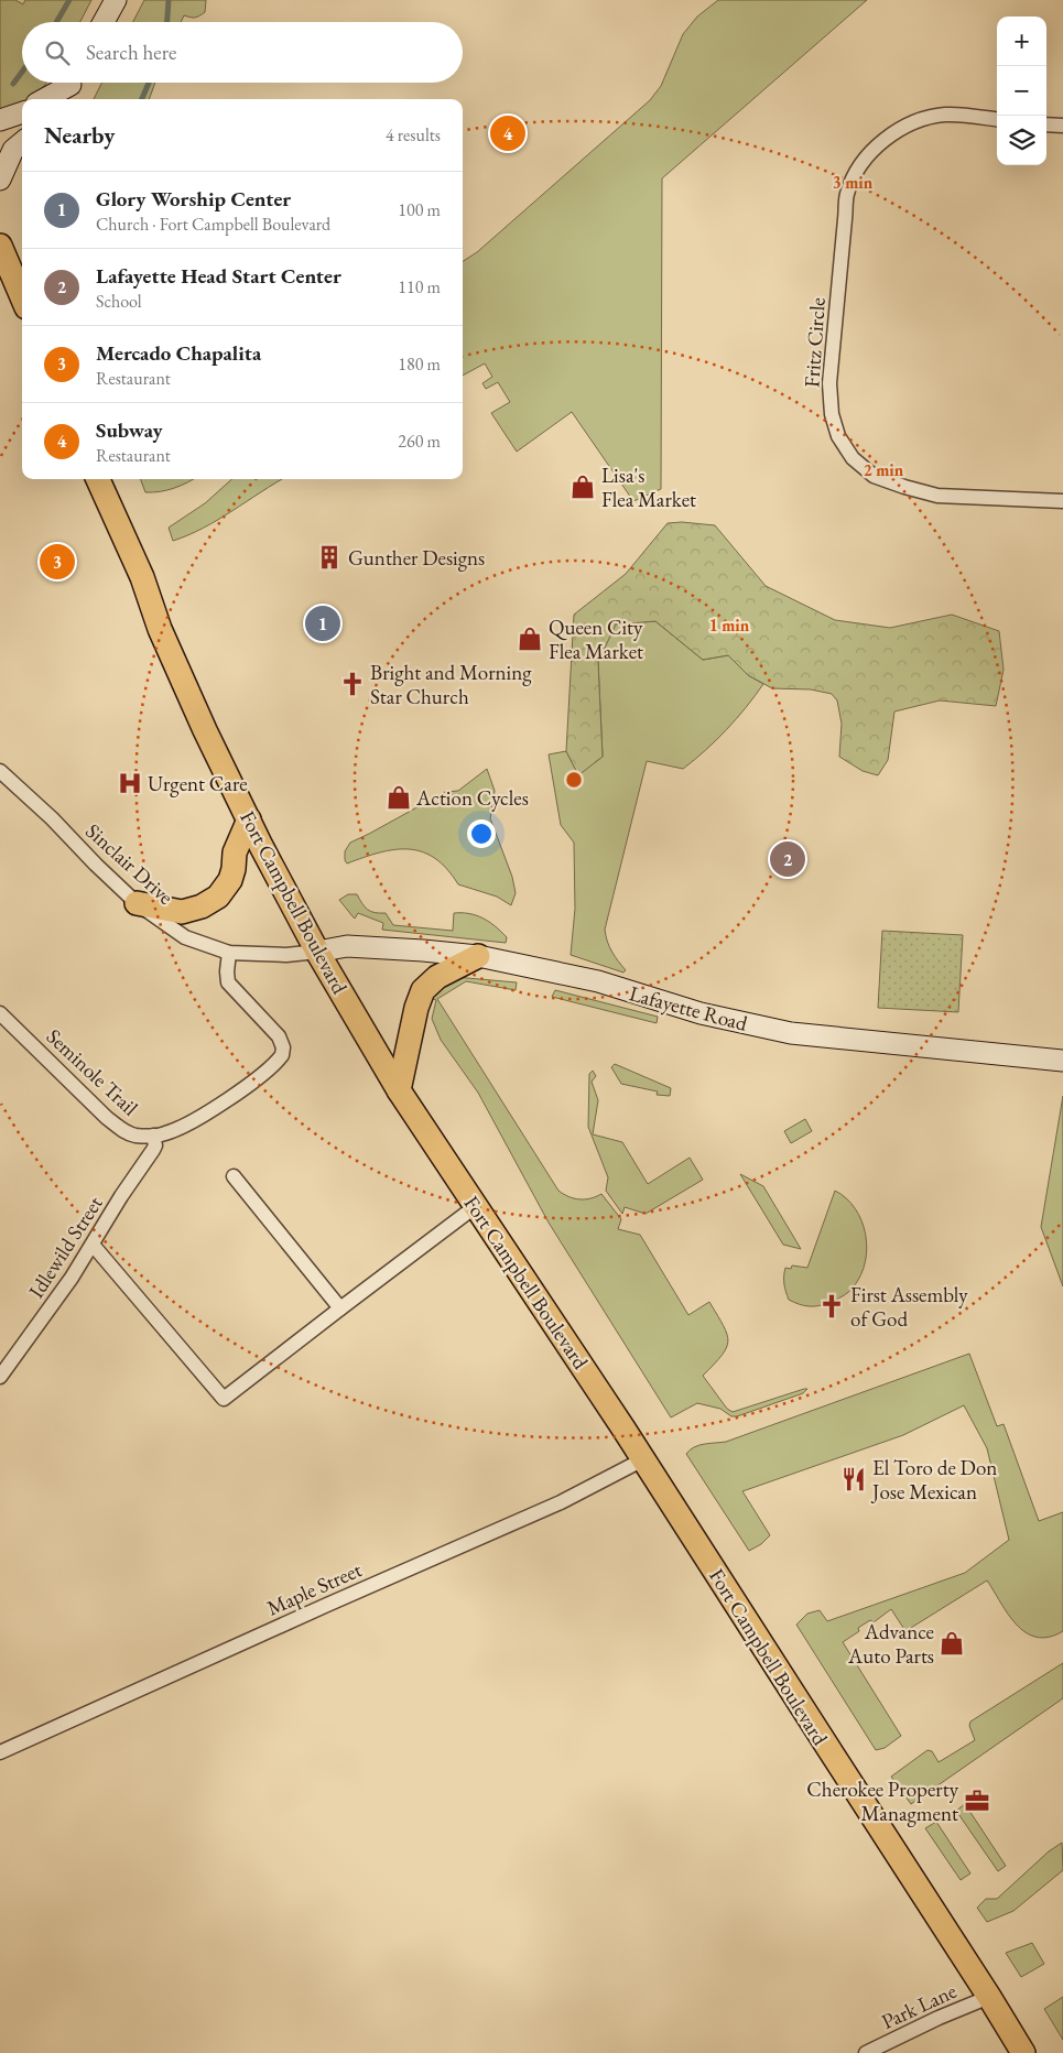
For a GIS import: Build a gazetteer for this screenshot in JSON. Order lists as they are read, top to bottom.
{
  "streets": {
    "highway": ["Fort Campbell Boulevard"],
    "main road": ["Lafayette Road"],
    "street": [
      "Fritz Circle",
      "Sinclair Drive",
      "Seminole Trail",
      "Idlewild Street",
      "Maple Street",
      "Park Lane"
    ]
  },
  "crossings": [
    ["Sinclair Drive", "Fort Campbell Boulevard"],
    ["Sinclair Drive", "Lafayette Road"],
    ["Sinclair Drive", "Seminole Trail"],
    ["Fort Campbell Boulevard", "Lafayette Road"],
    ["Fort Campbell Boulevard", "Maple Street"],
    ["Fort Campbell Boulevard", "Park Lane"],
    ["Seminole Trail", "Idlewild Street"]
  ],
  "places": {
    "shop": [
      "Lisa's Flea Market",
      "Queen City Flea Market",
      "Action Cycles",
      "Advance Auto Parts"
    ],
    "building": ["Gunther Designs"],
    "church": ["Bright and Morning Star Church", "First Assembly of God"],
    "hospital": ["Urgent Care"],
    "restaurant": ["El Toro de Don Jose Mexican"],
    "office": ["Cherokee Property Managment"]
  },
  "page": {
    "map_buttons": ["+", "−"],
    "search": "Search here",
    "heading": ["Nearby", "4 results"],
    "pins": [
      "4",
      "3",
      "1",
      "2"
    ],
    "list": [
      {
        "mark": "1",
        "name": "Glory Worship Center",
        "note": "Church · Fort Campbell Boulevard",
        "value": "100 m"
      },
      {
        "mark": "2",
        "name": "Lafayette Head Start Center",
        "note": "School",
        "value": "110 m"
      },
      {
        "mark": "3",
        "name": "Mercado Chapalita",
        "note": "Restaurant",
        "value": "180 m"
      },
      {
        "mark": "4",
        "name": "Subway",
        "note": "Restaurant",
        "value": "260 m"
      }
    ]
  },
  "rings": ["3 min", "2 min", "1 min"]
}
